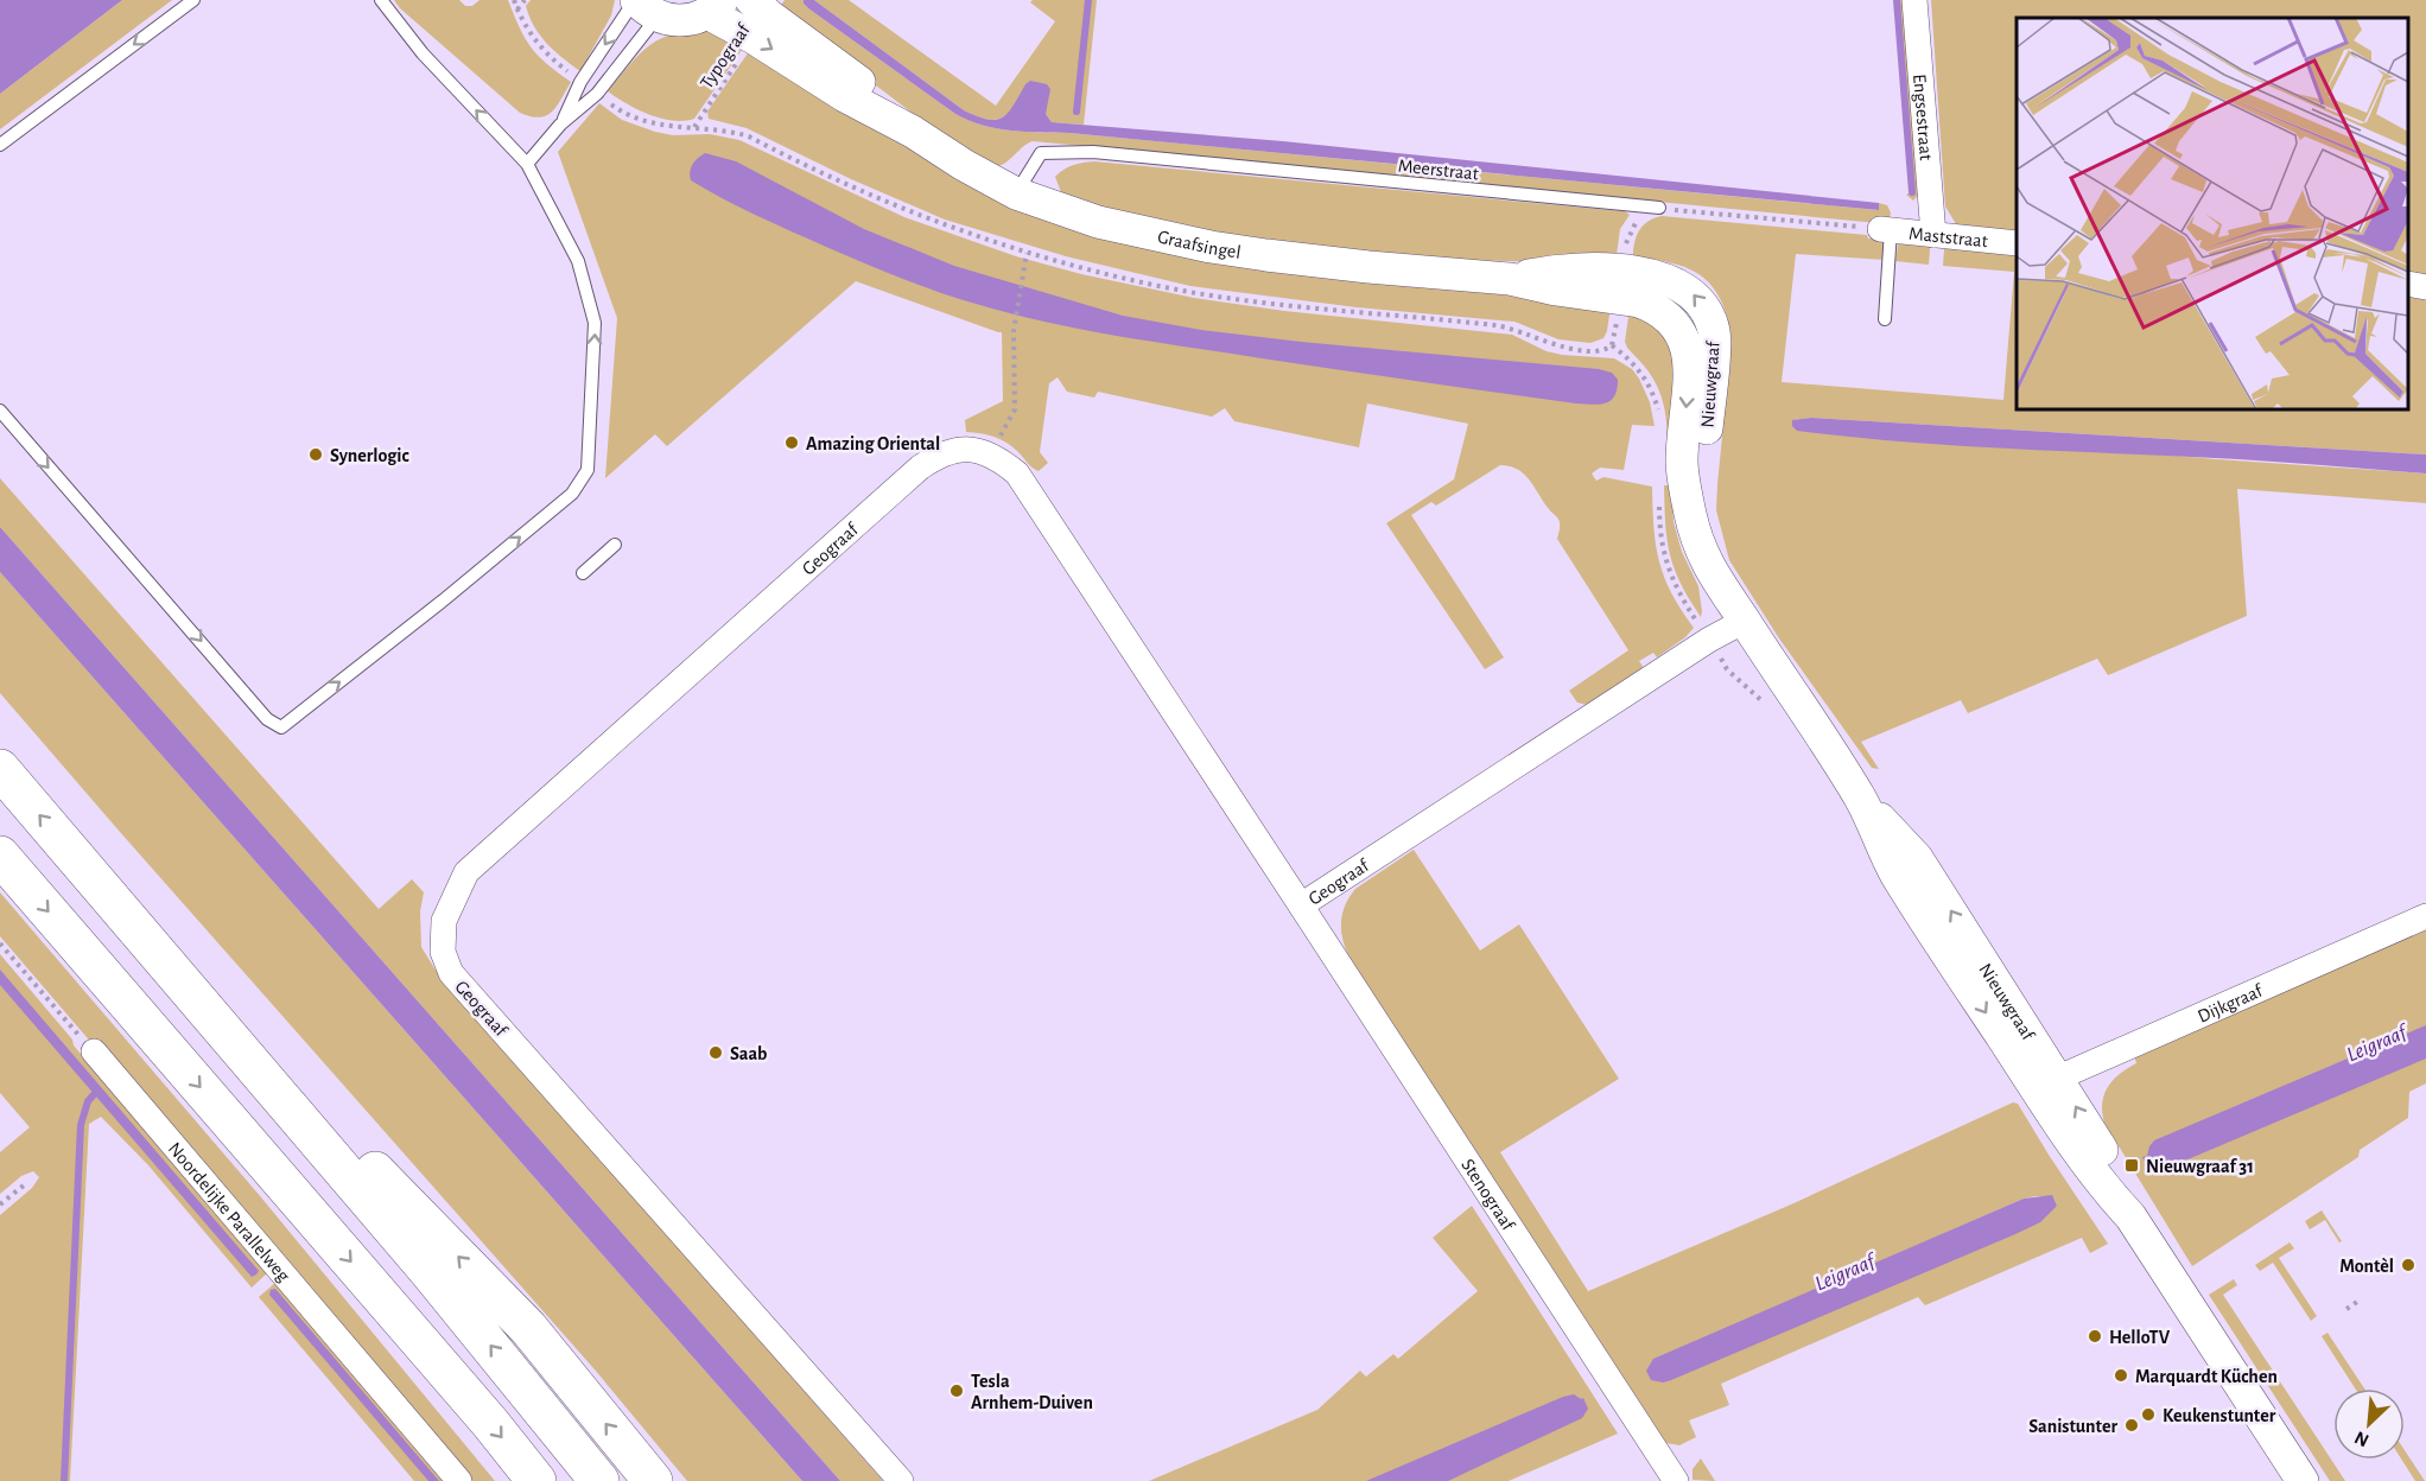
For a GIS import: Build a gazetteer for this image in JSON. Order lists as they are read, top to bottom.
{
  "streets": {
    "street": [
      "Engsestraat",
      "Maststraat",
      "Graafsingel",
      "Nieuwgraaf",
      "Geograaf",
      "Dijkgraaf",
      "Stenograaf",
      "Noordelijke Parallelweg"
    ],
    "lane": ["Meerstraat"],
    "path": ["Typograaf"]
  },
  "crossings": [
    ["Typograaf", "Graafsingel"],
    ["Engsestraat", "Maststraat"],
    ["Meerstraat", "Graafsingel"],
    ["Graafsingel", "Nieuwgraaf"],
    ["Nieuwgraaf", "Geograaf"],
    ["Nieuwgraaf", "Dijkgraaf"],
    ["Geograaf", "Stenograaf"]
  ],
  "water": ["Leigraaf"],
  "places": {
    "other": [
      "Amazing Oriental",
      "Synerlogic",
      "Saab",
      "Montèl",
      "HelloTV",
      "Marquardt Küchen",
      "Tesla Arnhem-Duiven",
      "Keukenstunter",
      "Sanistunter"
    ],
    "transit": ["Nieuwgraaf 31"]
  },
  "north": "bottom left"
}
